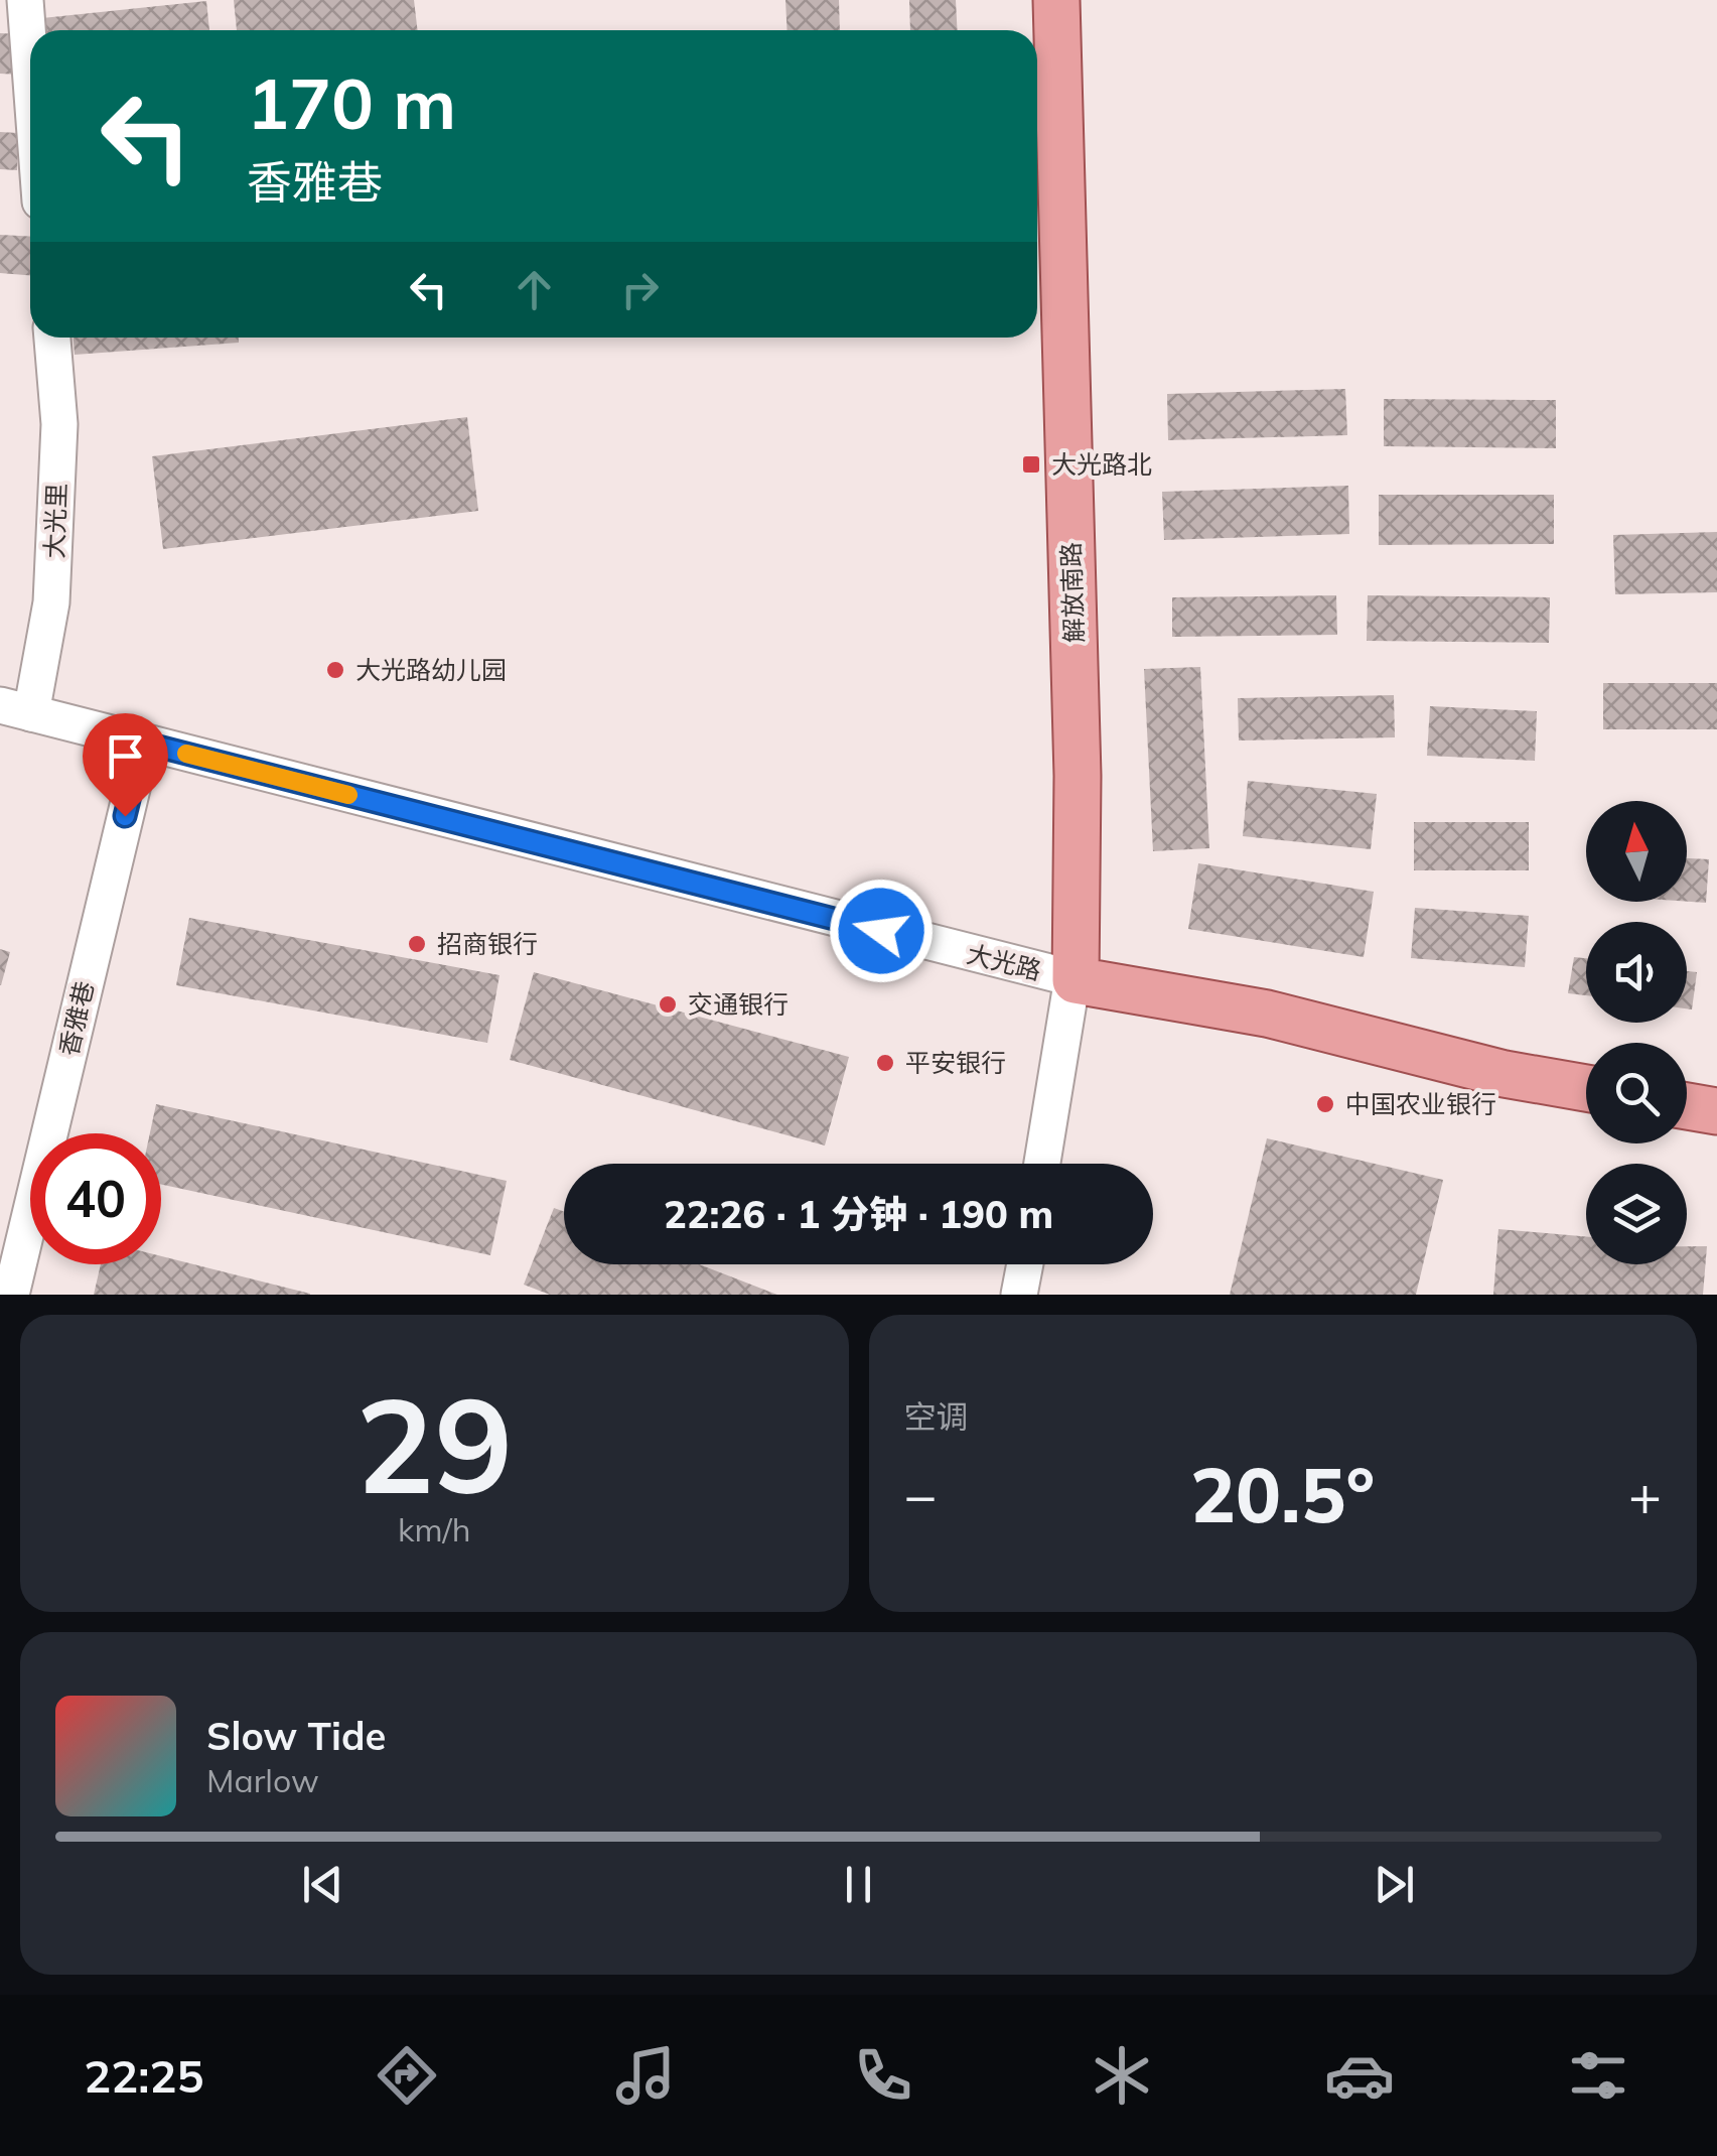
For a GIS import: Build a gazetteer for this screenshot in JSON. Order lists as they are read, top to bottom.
{
  "streets": {
    "street": [
      "大光里",
      "解放南路",
      "大光路",
      "香雅巷"
    ]
  },
  "crossings": [
    ["大光里", "大光路"],
    ["解放南路", "大光路"],
    ["大光路", "香雅巷"]
  ],
  "places": {
    "transit": ["大光路北"],
    "other": [
      "大光路幼儿园",
      "招商银行",
      "交通银行",
      "平安银行",
      "中国农业银行"
    ]
  },
  "north": "top",
  "page": {
    "turn": ["170 m", "香雅巷"],
    "limit": "40",
    "trip": "22:26 · 1 分钟 · 190 m",
    "tile": [
      ["29", "km/h"],
      "空调"
    ],
    "heat": ["−", "20.5°", "+"],
    "song": ["Slow Tide", "Marlow"],
    "tabs": "22:25"
  }
}
